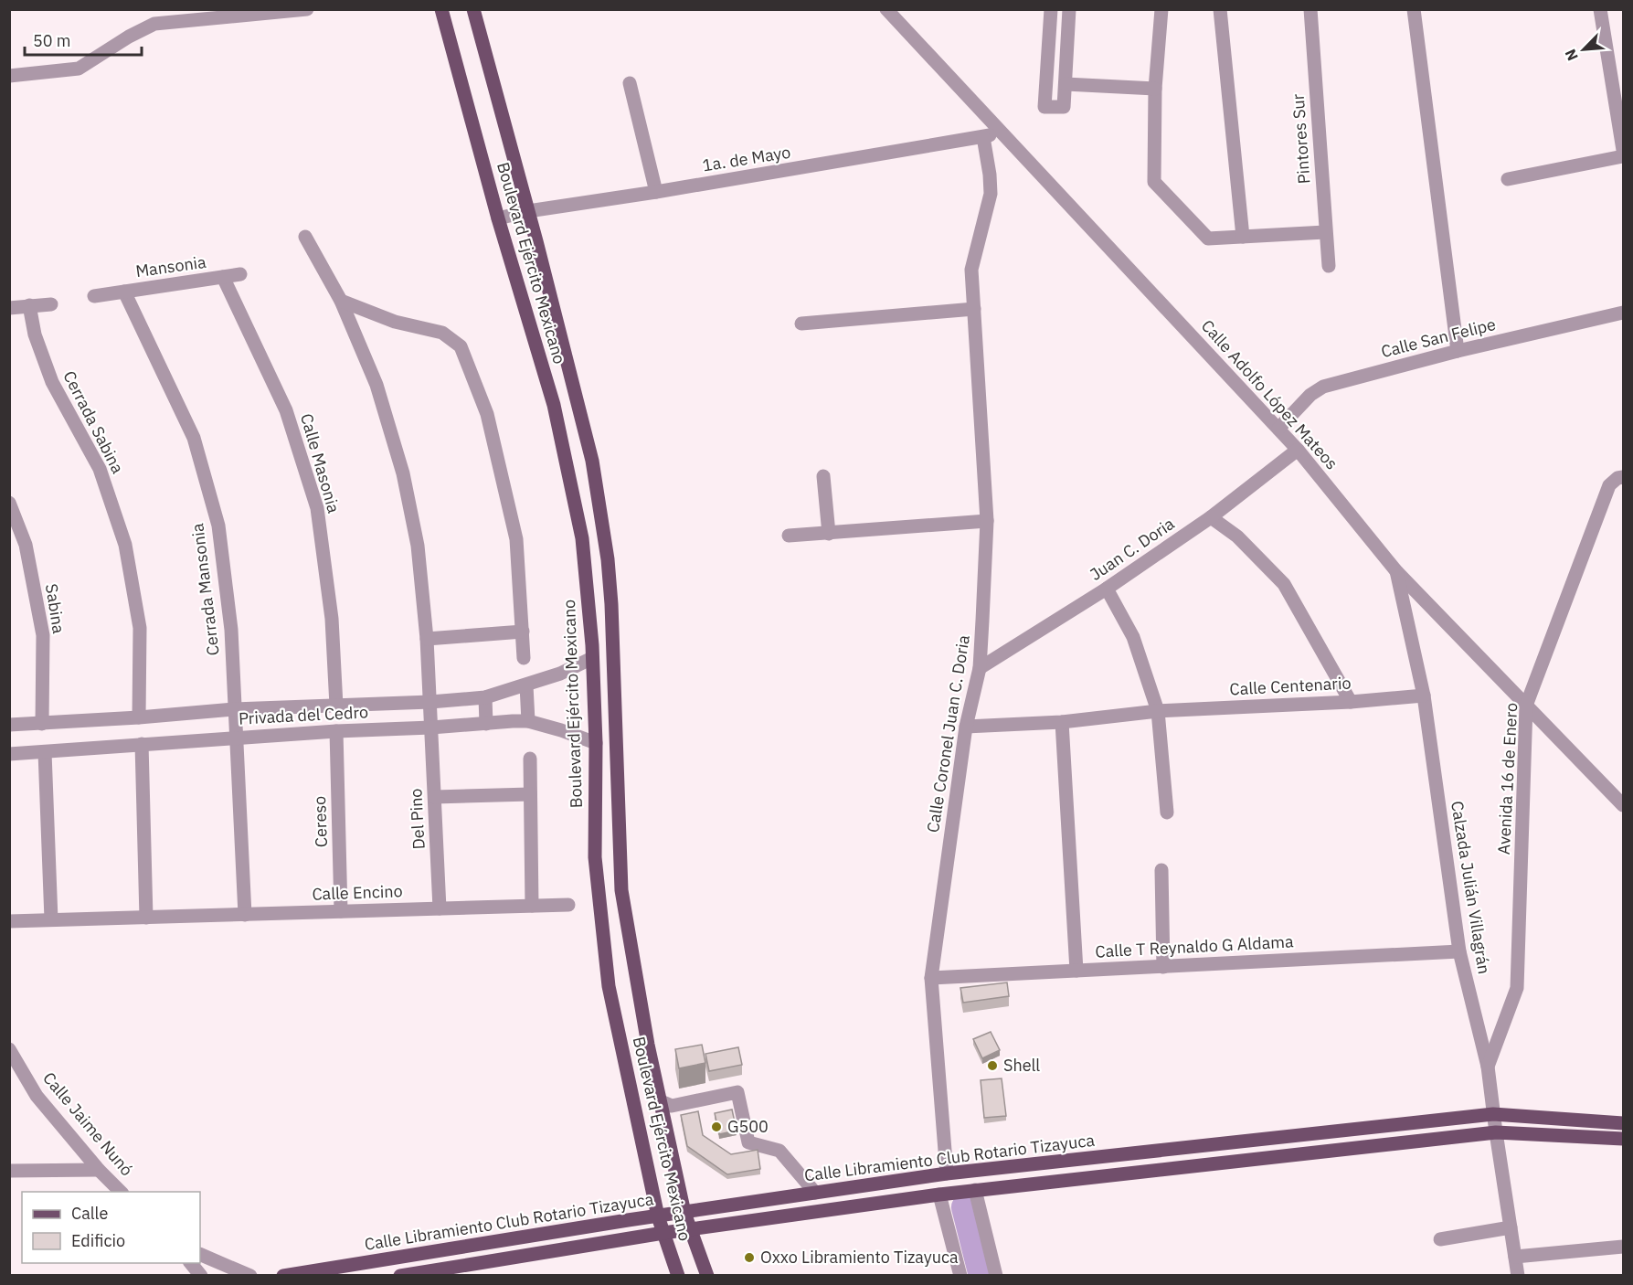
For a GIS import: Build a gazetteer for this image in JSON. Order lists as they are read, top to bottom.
{
  "streets": {
    "main road": ["Boulevard Ejército Mexicano", "Calle Libramiento Club Rotario Tizayuca"],
    "street": [
      "Pintores Sur",
      "1a. de Mayo",
      "Mansonia",
      "Calle San Felipe",
      "Calle Adolfo López Mateos",
      "Cerrada Sabina",
      "Calle Masonia",
      "Juan C. Doria",
      "Cerrada Mansonia",
      "Sabina",
      "Calle Centenario",
      "Privada del Cedro",
      "Calle Coronel Juan C. Doria",
      "Avenida 16 de Enero",
      "Del Pino",
      "Cereso",
      "Calzada Julián Villagrán",
      "Calle Encino",
      "Calle T Reynaldo G Aldama",
      "Calle Jaime Nunó"
    ]
  },
  "crossings": [
    ["1a. de Mayo", "Boulevard Ejército Mexicano"],
    ["1a. de Mayo", "Calle Adolfo López Mateos"],
    ["1a. de Mayo", "Calle Coronel Juan C. Doria"],
    ["Boulevard Ejército Mexicano", "Privada del Cedro"],
    ["Boulevard Ejército Mexicano", "Calle Libramiento Club Rotario Tizayuca"],
    ["Mansonia", "Calle Masonia"],
    ["Mansonia", "Cerrada Mansonia"],
    ["Calle San Felipe", "Calle Adolfo López Mateos"],
    ["Calle Adolfo López Mateos", "Juan C. Doria"],
    ["Calle Adolfo López Mateos", "Avenida 16 de Enero"],
    ["Calle Adolfo López Mateos", "Calzada Julián Villagrán"],
    ["Cerrada Sabina", "Privada del Cedro"],
    ["Calle Masonia", "Privada del Cedro"],
    ["Juan C. Doria", "Calle Coronel Juan C. Doria"],
    ["Cerrada Mansonia", "Privada del Cedro"],
    ["Sabina", "Privada del Cedro"],
    ["Calle Centenario", "Calle Coronel Juan C. Doria"],
    ["Calle Centenario", "Calzada Julián Villagrán"],
    ["Privada del Cedro", "Del Pino"],
    ["Privada del Cedro", "Cereso"],
    ["Calle Coronel Juan C. Doria", "Calle T Reynaldo G Aldama"],
    ["Calle Coronel Juan C. Doria", "Calle Libramiento Club Rotario Tizayuca"],
    ["Avenida 16 de Enero", "Calzada Julián Villagrán"],
    ["Del Pino", "Calle Encino"],
    ["Cereso", "Calle Encino"],
    ["Calzada Julián Villagrán", "Calle T Reynaldo G Aldama"],
    ["Calzada Julián Villagrán", "Calle Libramiento Club Rotario Tizayuca"]
  ],
  "places": ["Shell", "G500", "Oxxo Libramiento Tizayuca"],
  "legend": ["Calle", "Edificio"],
  "scale_bar": "50 m",
  "north": "bottom left"
}
